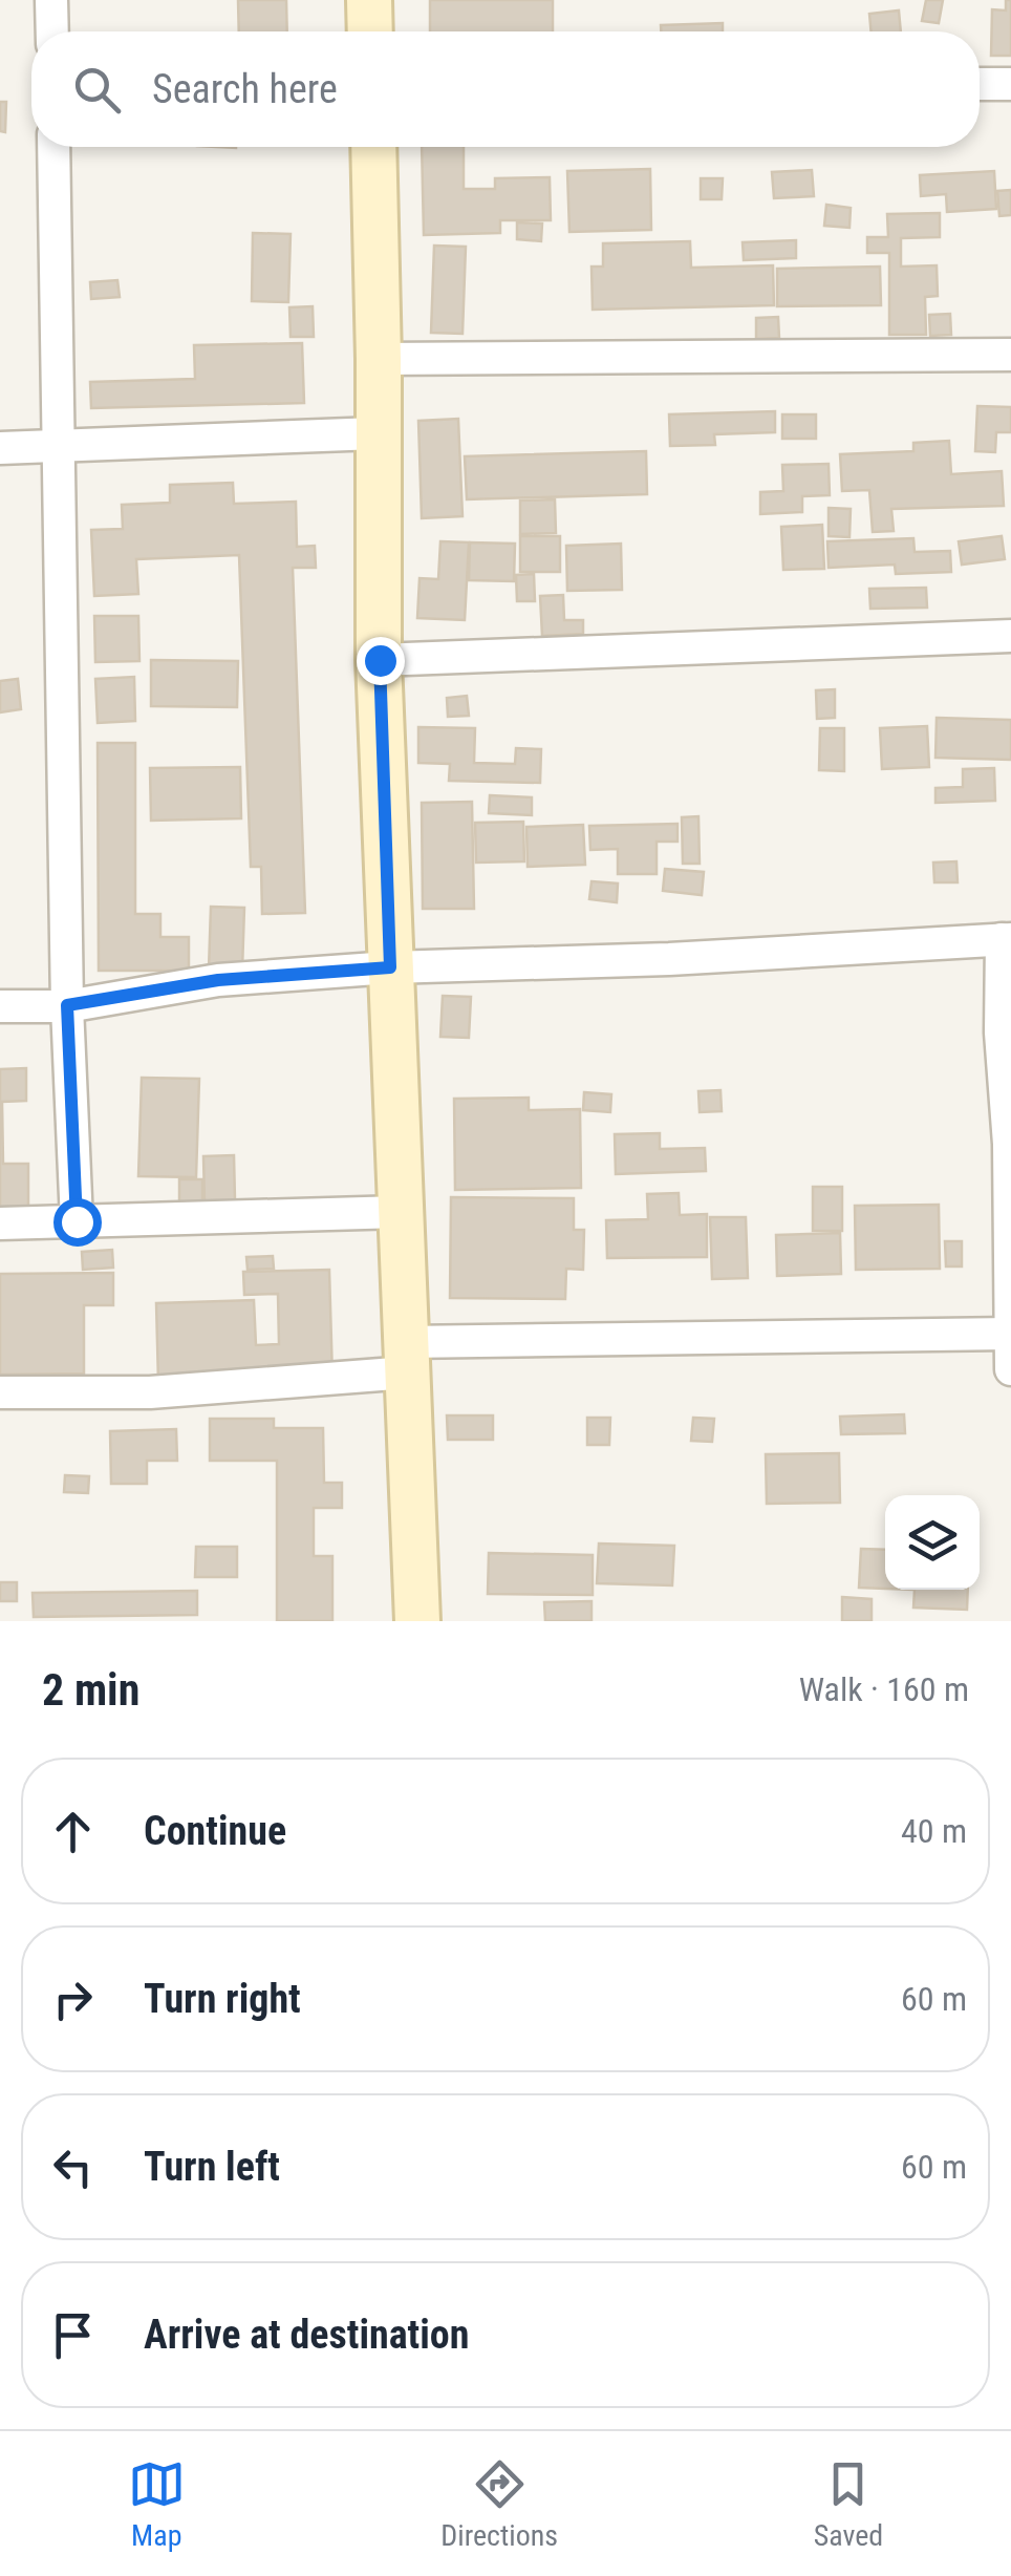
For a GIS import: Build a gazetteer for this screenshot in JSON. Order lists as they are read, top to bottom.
{
  "page": {
    "search": "Search here",
    "heading": ["2 min", "Walk · 160 m"],
    "list": [
      ["Continue", "40 m"],
      ["Turn right", "60 m"],
      ["Turn left", "60 m"],
      "Arrive at destination"
    ],
    "nav": ["Map", "Directions", "Saved"]
  }
}
